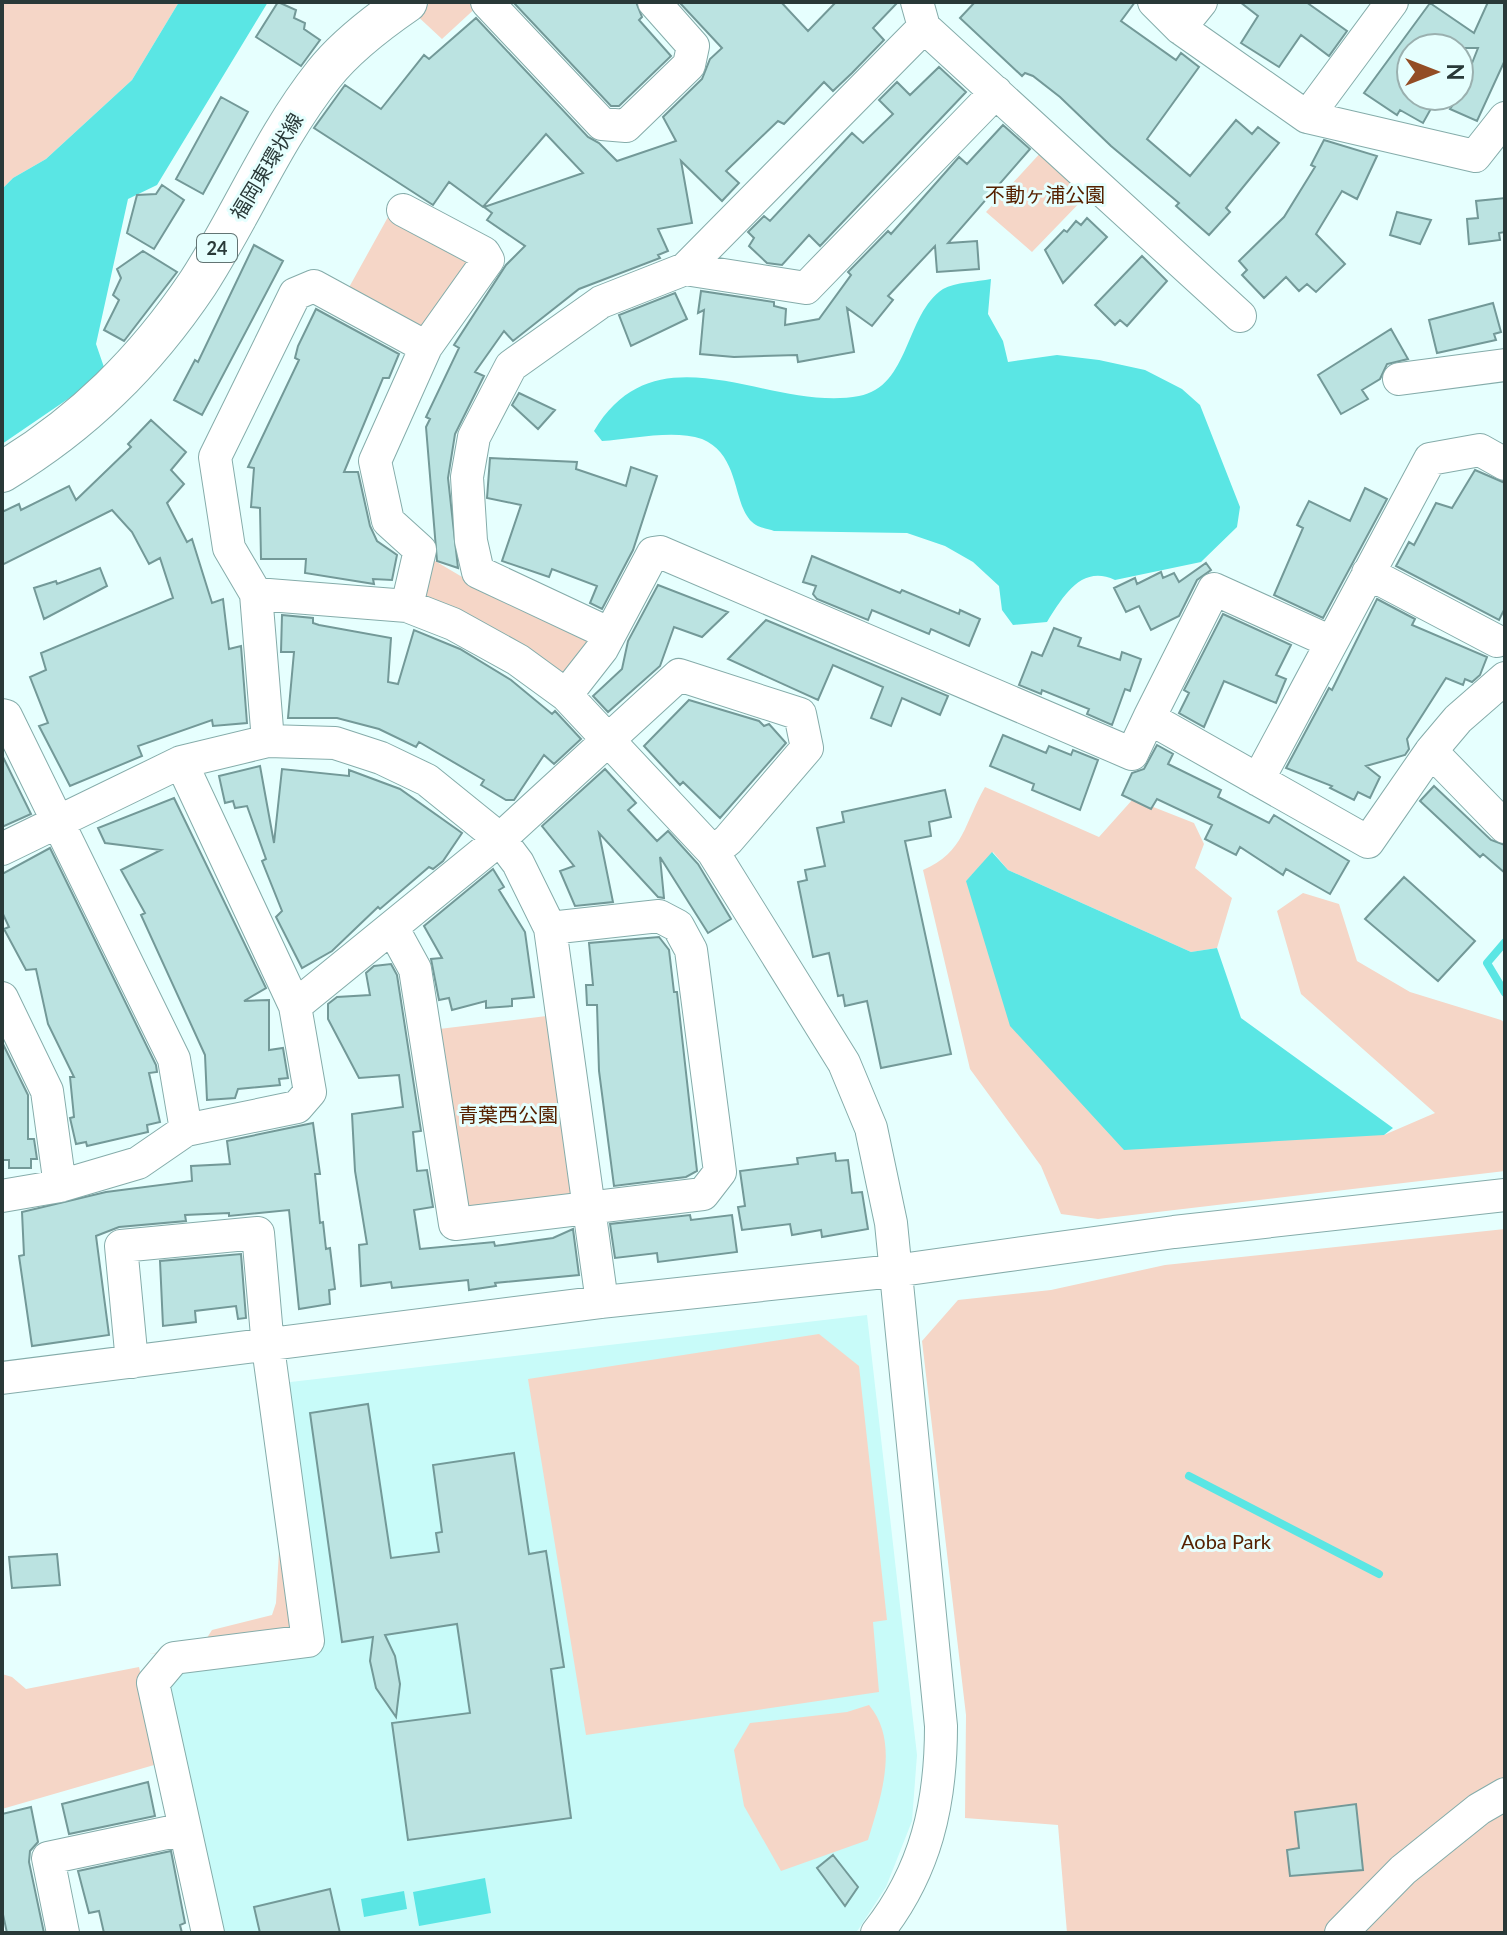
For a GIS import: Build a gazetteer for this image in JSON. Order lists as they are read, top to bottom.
{
  "streets": {
    "main road": ["福岡東環状線", "24"]
  },
  "parks": ["不動ヶ浦公園", "青葉西公園", "Aoba Park"],
  "north": "right"
}
